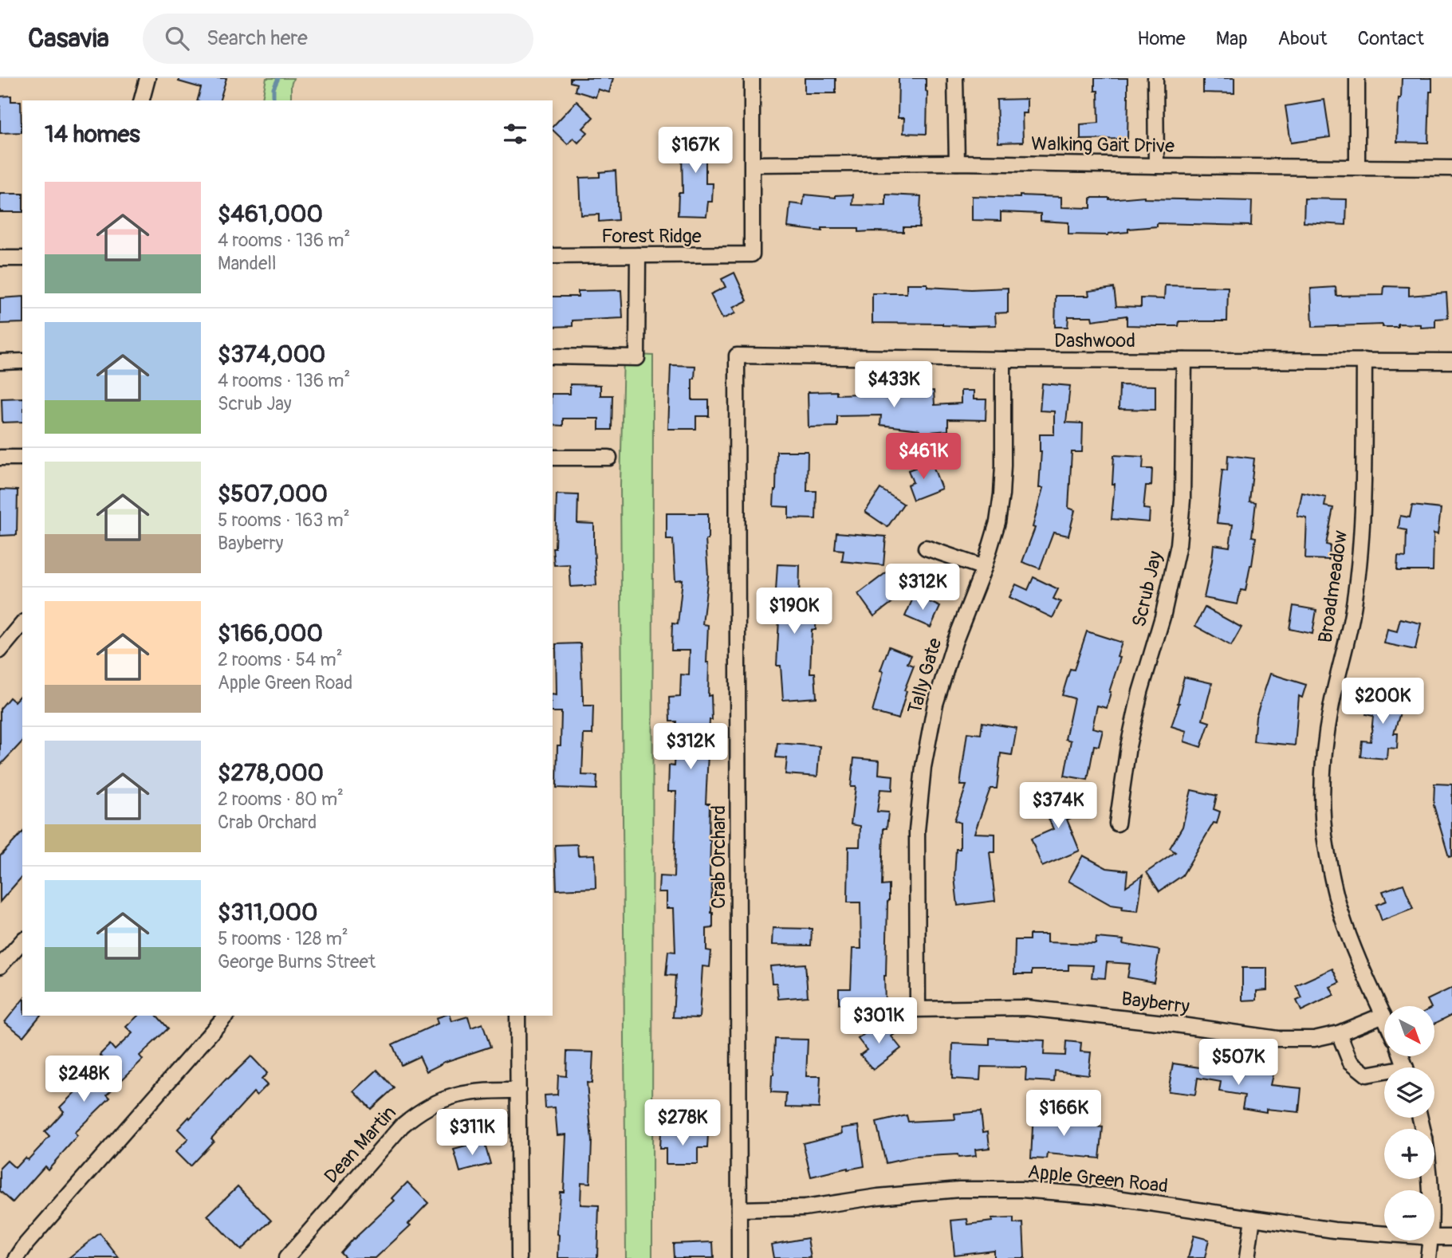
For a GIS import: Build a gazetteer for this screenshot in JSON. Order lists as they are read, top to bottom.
{
  "streets": {
    "street": [
      "Walking Gait Drive",
      "Forest Ridge",
      "Dashwood",
      "Broadmeadow",
      "Scrub Jay",
      "Tally Gate",
      "Crab Orchard",
      "Bayberry",
      "Dean Martin",
      "Apple Green Road"
    ]
  },
  "crossings": [
    ["Walking Gait Drive", "Forest Ridge"],
    ["Dashwood", "Broadmeadow"],
    ["Dashwood", "Scrub Jay"],
    ["Dashwood", "Tally Gate"],
    ["Dashwood", "Crab Orchard"],
    ["Broadmeadow", "Bayberry"],
    ["Tally Gate", "Bayberry"],
    ["Crab Orchard", "Apple Green Road"]
  ],
  "north": "bottom right",
  "page": {
    "header": "Casavia",
    "search": "Search here",
    "nav": [
      "Home",
      "Map",
      "About",
      "Contact"
    ],
    "heading": "14 homes",
    "price": [
      "$167K",
      "$433K",
      "$461K",
      "$312K",
      "$190K",
      "$200K",
      "$312K",
      "$374K",
      "$301K",
      "$507K",
      "$248K",
      "$166K",
      "$278K",
      "$311K"
    ],
    "list": [
      {
        "name": "$461,000",
        "note": "4 rooms · 136 m² · Mandell"
      },
      {
        "name": "$374,000",
        "note": "4 rooms · 136 m² · Scrub Jay"
      },
      {
        "name": "$507,000",
        "note": "5 rooms · 163 m² · Bayberry"
      },
      {
        "name": "$166,000",
        "note": "2 rooms · 54 m² · Apple Green Road"
      },
      {
        "name": "$278,000",
        "note": "2 rooms · 80 m² · Crab Orchard"
      },
      {
        "name": "$311,000",
        "note": "5 rooms · 128 m² · George Burns Street"
      }
    ],
    "map_buttons": ["+", "−"]
  }
}
